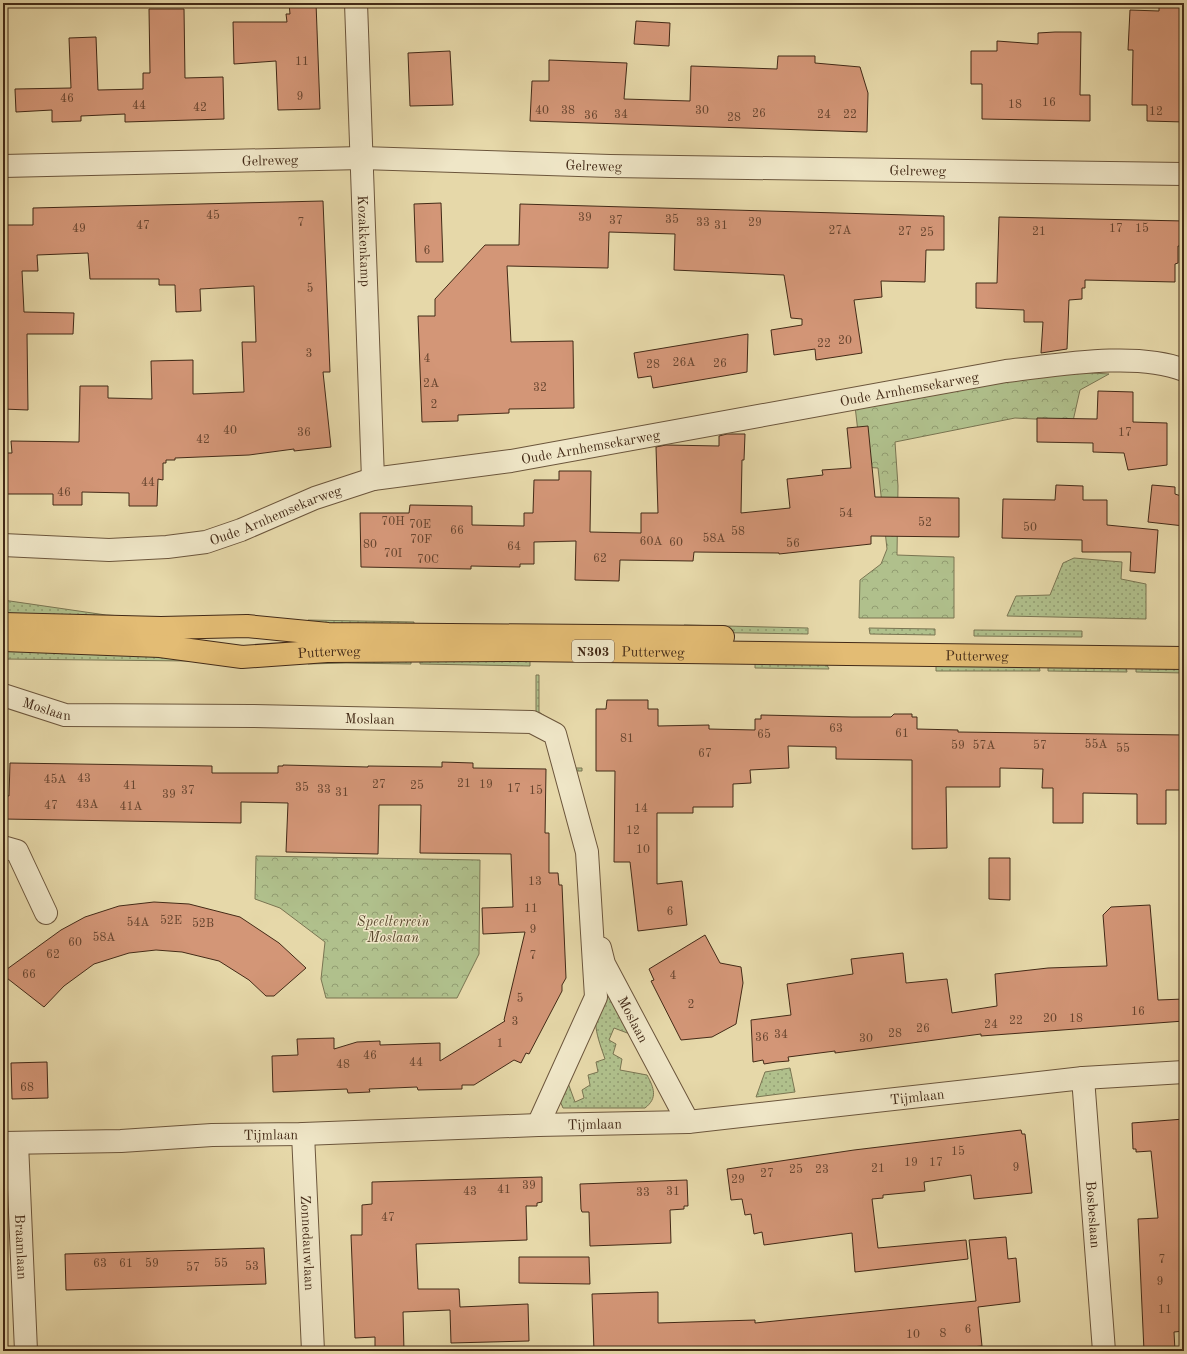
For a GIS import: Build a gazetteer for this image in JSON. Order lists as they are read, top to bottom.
{
  "streets": {
    "main road": ["N303", "Putterweg"],
    "street": [
      "Gelreweg",
      "Kozakkenkamp",
      "Oude Arnhemsekarweg",
      "Moslaan",
      "Tijmlaan",
      "Bosbeslaan",
      "Zonnedauwlaan",
      "Braamlaan"
    ]
  },
  "crossings": [
    ["Gelreweg", "Kozakkenkamp"],
    ["Kozakkenkamp", "Oude Arnhemsekarweg"],
    ["Moslaan", "Tijmlaan"],
    ["Tijmlaan", "Bosbeslaan"],
    ["Tijmlaan", "Zonnedauwlaan"],
    ["Tijmlaan", "Braamlaan"]
  ],
  "parks": ["Speelterrein Moslaan"],
  "house_numbers": [
    "11",
    "9",
    "46",
    "16",
    "18",
    "44",
    "42",
    "40",
    "38",
    "30",
    "12",
    "26",
    "34",
    "24",
    "22",
    "36",
    "28",
    "45",
    "39",
    "35",
    "37",
    "7",
    "33",
    "29",
    "47",
    "31",
    "49",
    "17",
    "15",
    "27A",
    "27",
    "21",
    "25",
    "6",
    "5",
    "20",
    "22",
    "3",
    "4",
    "26A",
    "26",
    "28",
    "2A",
    "32",
    "2",
    "40",
    "36",
    "17",
    "42",
    "44",
    "46",
    "54",
    "70H",
    "52",
    "70E",
    "50",
    "66",
    "58",
    "58A",
    "70F",
    "60A",
    "60",
    "56",
    "80",
    "64",
    "70I",
    "62",
    "70C",
    "63",
    "61",
    "65",
    "81",
    "55A",
    "59",
    "57A",
    "57",
    "55",
    "67",
    "43",
    "45A",
    "21",
    "27",
    "19",
    "41",
    "25",
    "35",
    "17",
    "33",
    "37",
    "15",
    "31",
    "39",
    "43A",
    "47",
    "41A",
    "14",
    "12",
    "10",
    "13",
    "11",
    "6",
    "52E",
    "54A",
    "52B",
    "9",
    "58A",
    "60",
    "62",
    "7",
    "66",
    "4",
    "5",
    "2",
    "16",
    "20",
    "18",
    "22",
    "3",
    "24",
    "26",
    "28",
    "34",
    "36",
    "30",
    "1",
    "46",
    "44",
    "48",
    "68",
    "15",
    "19",
    "17",
    "9",
    "21",
    "25",
    "23",
    "27",
    "29",
    "39",
    "41",
    "43",
    "31",
    "33",
    "47",
    "7",
    "63",
    "61",
    "59",
    "55",
    "53",
    "57",
    "9",
    "11",
    "6",
    "8",
    "10"
  ]
}
